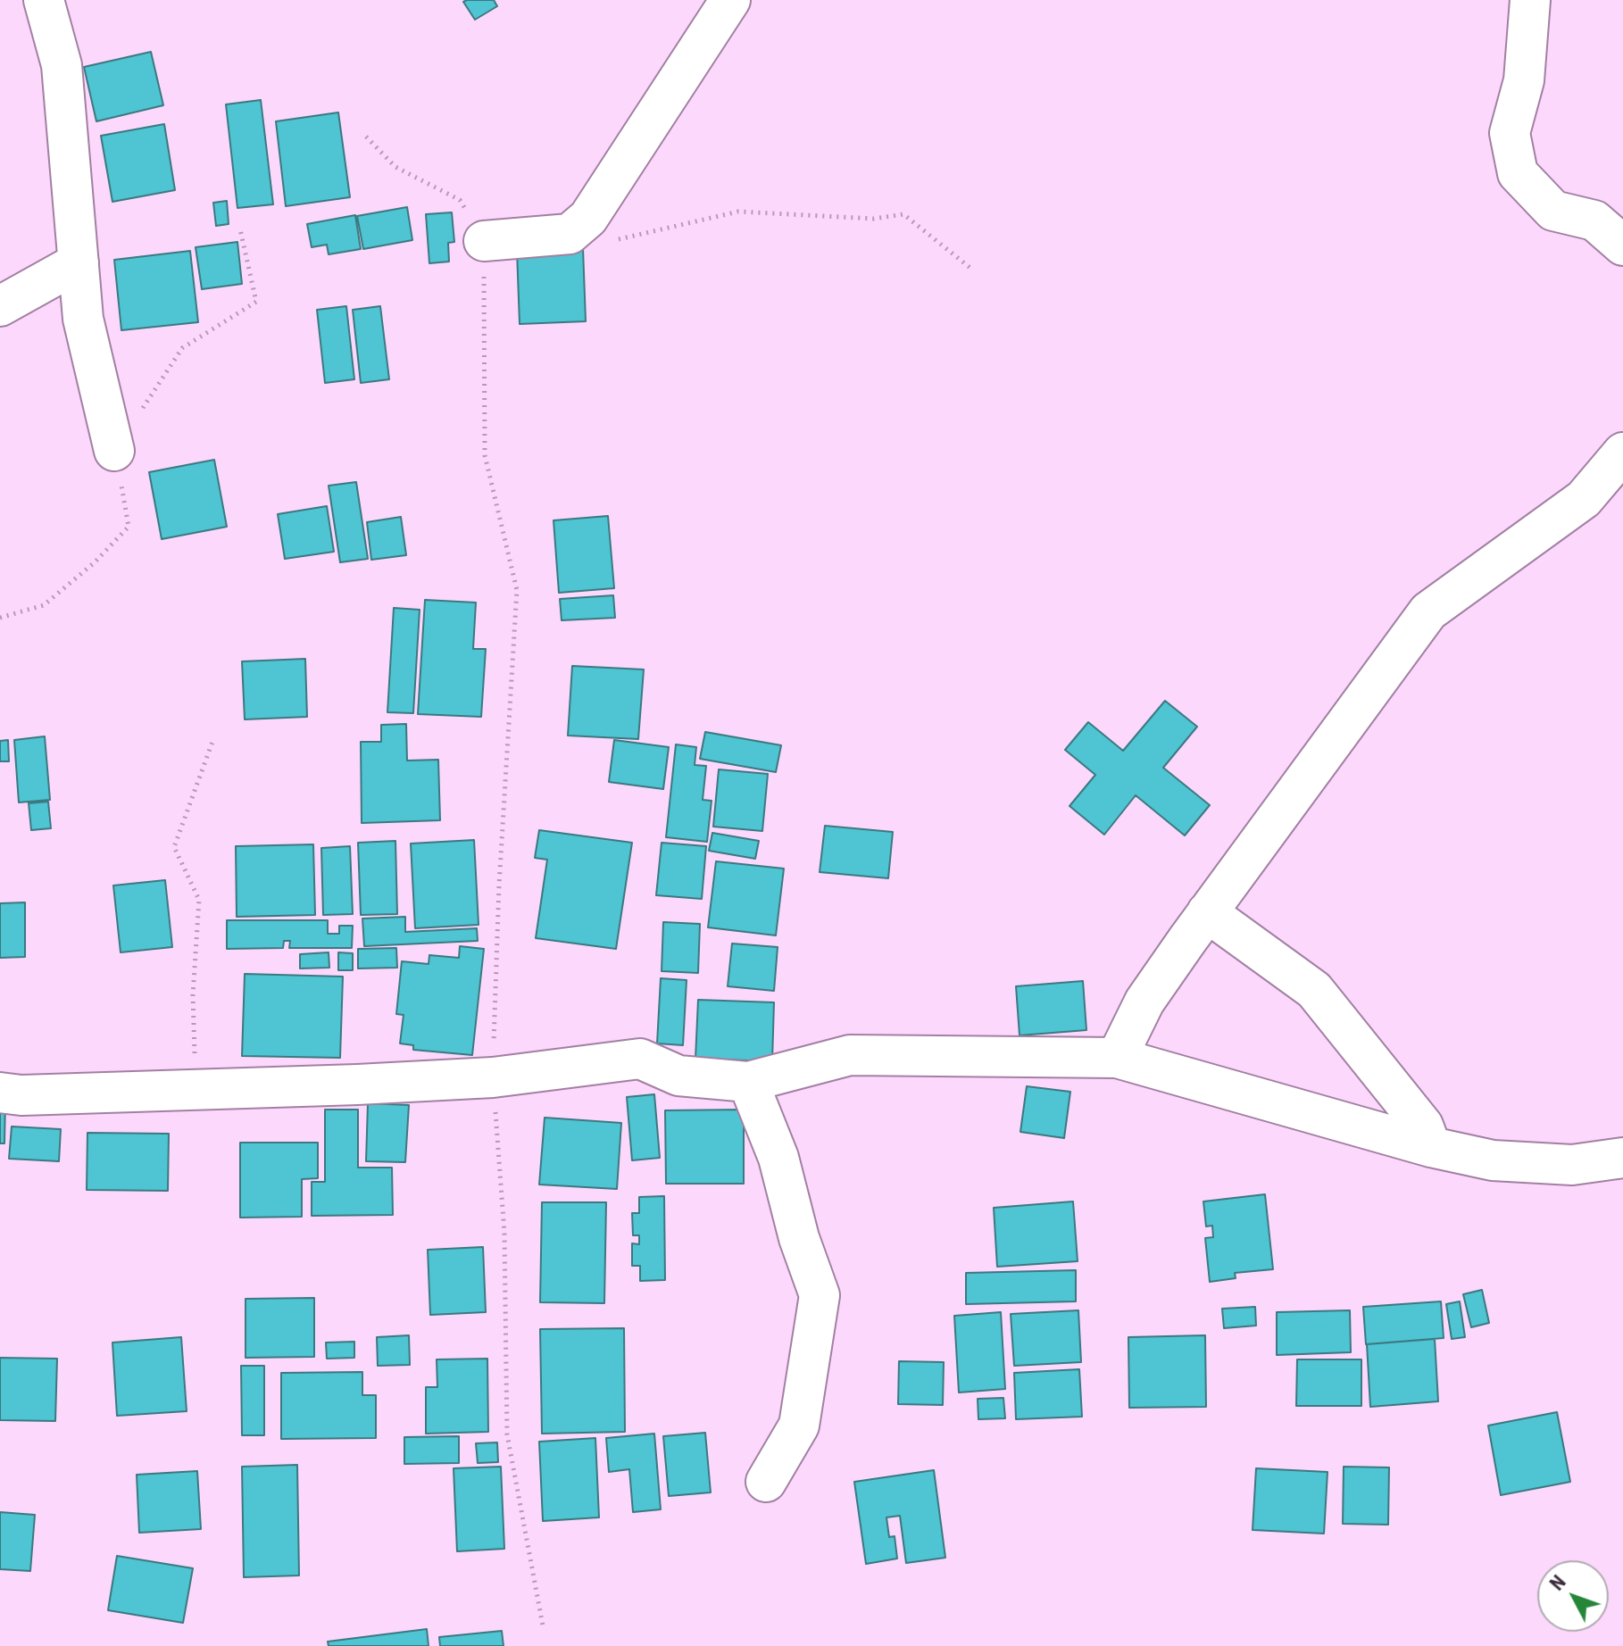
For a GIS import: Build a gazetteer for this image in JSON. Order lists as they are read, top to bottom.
{
  "north": "top left"
}
